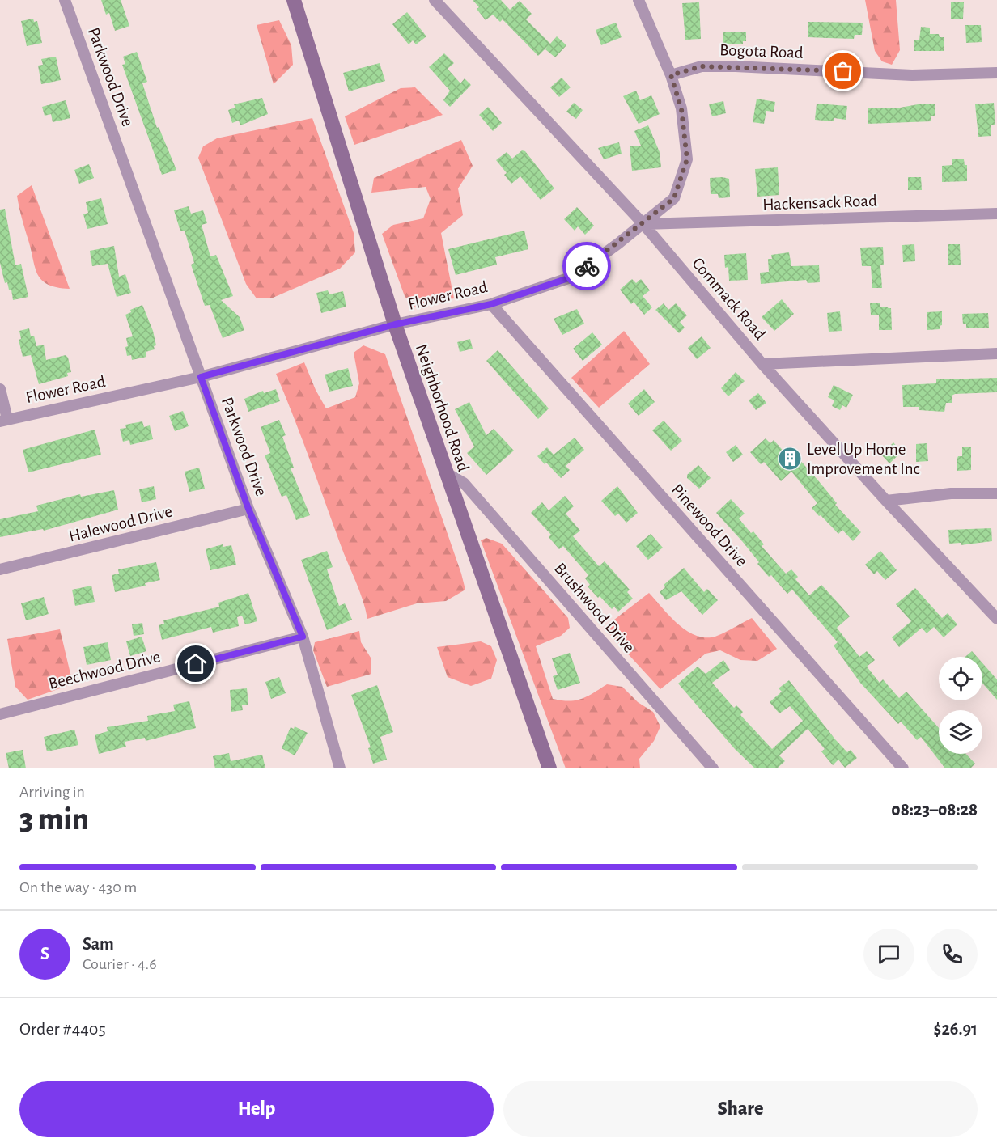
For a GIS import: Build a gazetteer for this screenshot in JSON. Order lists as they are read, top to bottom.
{
  "streets": {
    "main road": ["Neighborhood Road"],
    "street": [
      "Bogota Road",
      "Parkwood Drive",
      "Hackensack Road",
      "Flower Road",
      "Commack Road",
      "Halewood Drive",
      "Pinewood Drive",
      "Brushwood Drive",
      "Beechwood Drive"
    ]
  },
  "crossings": [
    ["Bogota Road", "Flower Road"],
    ["Parkwood Drive", "Flower Road"],
    ["Parkwood Drive", "Halewood Drive"],
    ["Parkwood Drive", "Beechwood Drive"],
    ["Hackensack Road", "Flower Road"],
    ["Hackensack Road", "Commack Road"],
    ["Flower Road", "Commack Road"],
    ["Flower Road", "Neighborhood Road"],
    ["Flower Road", "Pinewood Drive"],
    ["Neighborhood Road", "Brushwood Drive"]
  ],
  "places": {
    "building": ["Level Up Home Improvement Inc"]
  },
  "page": {
    "heading": ["3 min", "Arriving in", "08:23–08:28"],
    "panel": [
      "Sam",
      "Courier · 4.6",
      "Order #4405",
      "$26.91"
    ],
    "bar": "On the way · 430 m",
    "round": "S",
    "buttons": ["Help", "Share"]
  }
}
